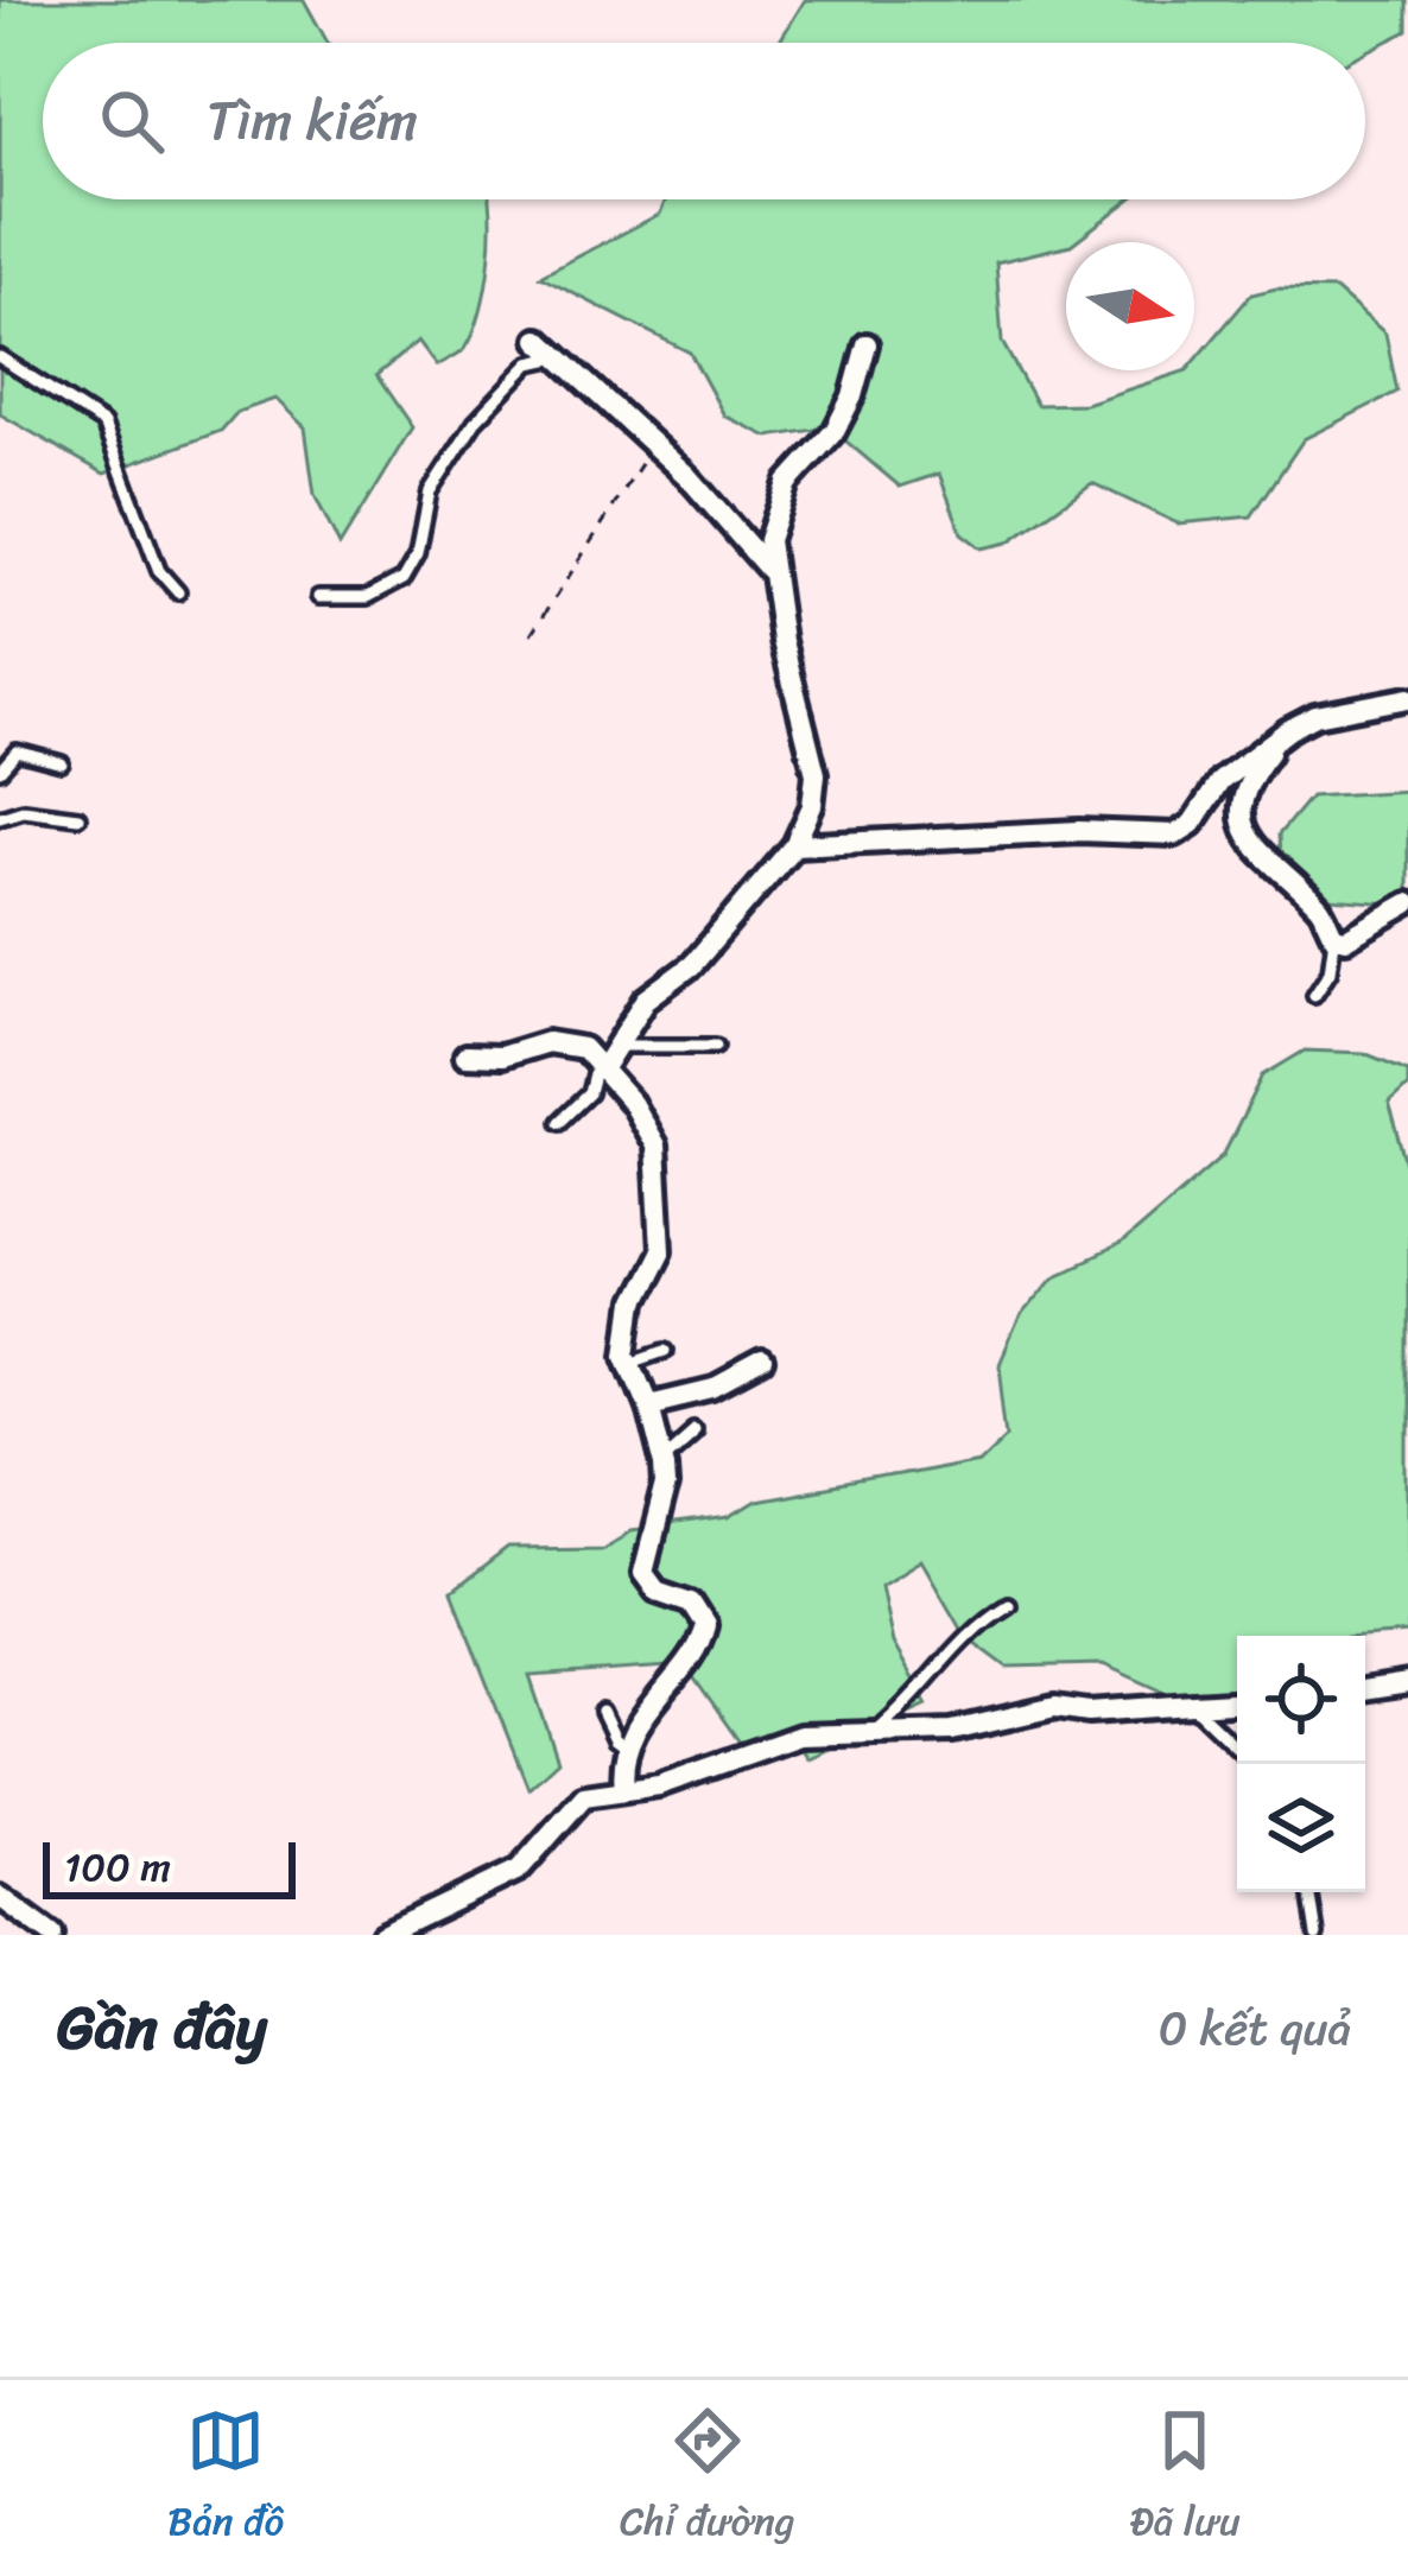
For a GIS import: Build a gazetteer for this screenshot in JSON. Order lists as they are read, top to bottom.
{
  "scale_bar": "100 m",
  "north": "right",
  "page": {
    "search": "Tìm kiếm",
    "scale": "100 m",
    "heading": ["Gần đây", "0 kết quả"],
    "nav": ["Bản đồ", "Chỉ đường", "Đã lưu"]
  }
}
